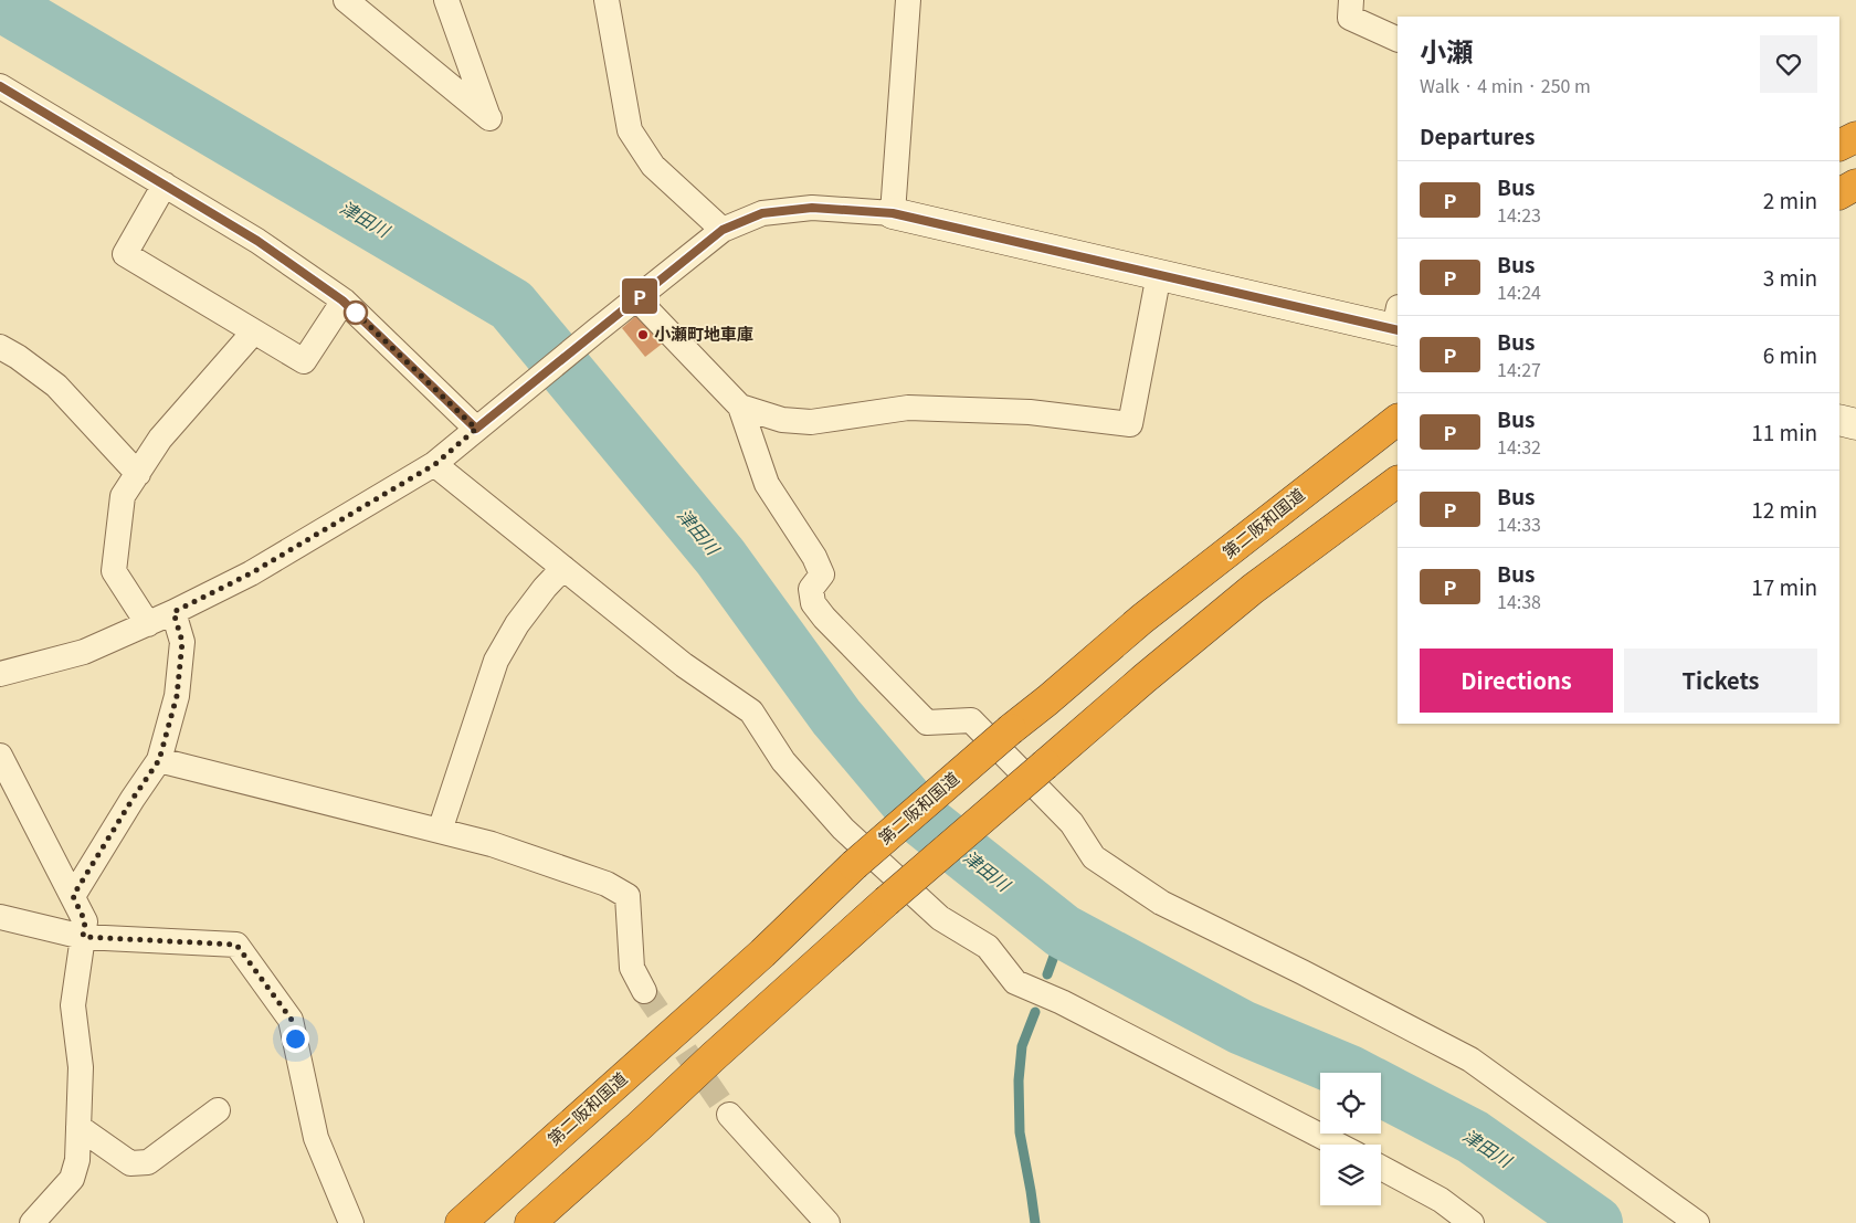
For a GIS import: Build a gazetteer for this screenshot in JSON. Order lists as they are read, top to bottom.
{
  "streets": {
    "highway": ["第二阪和国道"]
  },
  "water": ["津田川"],
  "places": ["小瀬町地車庫"],
  "lines": ["bus line P"],
  "page": {
    "on_map": "P",
    "heading": [
      ["小瀬", "Walk · 4 min · 250 m"],
      "Departures"
    ],
    "list": [
      {
        "mark": "P",
        "name": "Bus",
        "note": "14:23",
        "value": "2 min"
      },
      {
        "mark": "P",
        "name": "Bus",
        "note": "14:24",
        "value": "3 min"
      },
      {
        "mark": "P",
        "name": "Bus",
        "note": "14:27",
        "value": "6 min"
      },
      {
        "mark": "P",
        "name": "Bus",
        "note": "14:32",
        "value": "11 min"
      },
      {
        "mark": "P",
        "name": "Bus",
        "note": "14:33",
        "value": "12 min"
      },
      {
        "mark": "P",
        "name": "Bus",
        "note": "14:38",
        "value": "17 min"
      }
    ],
    "buttons": ["Directions", "Tickets"]
  }
}
